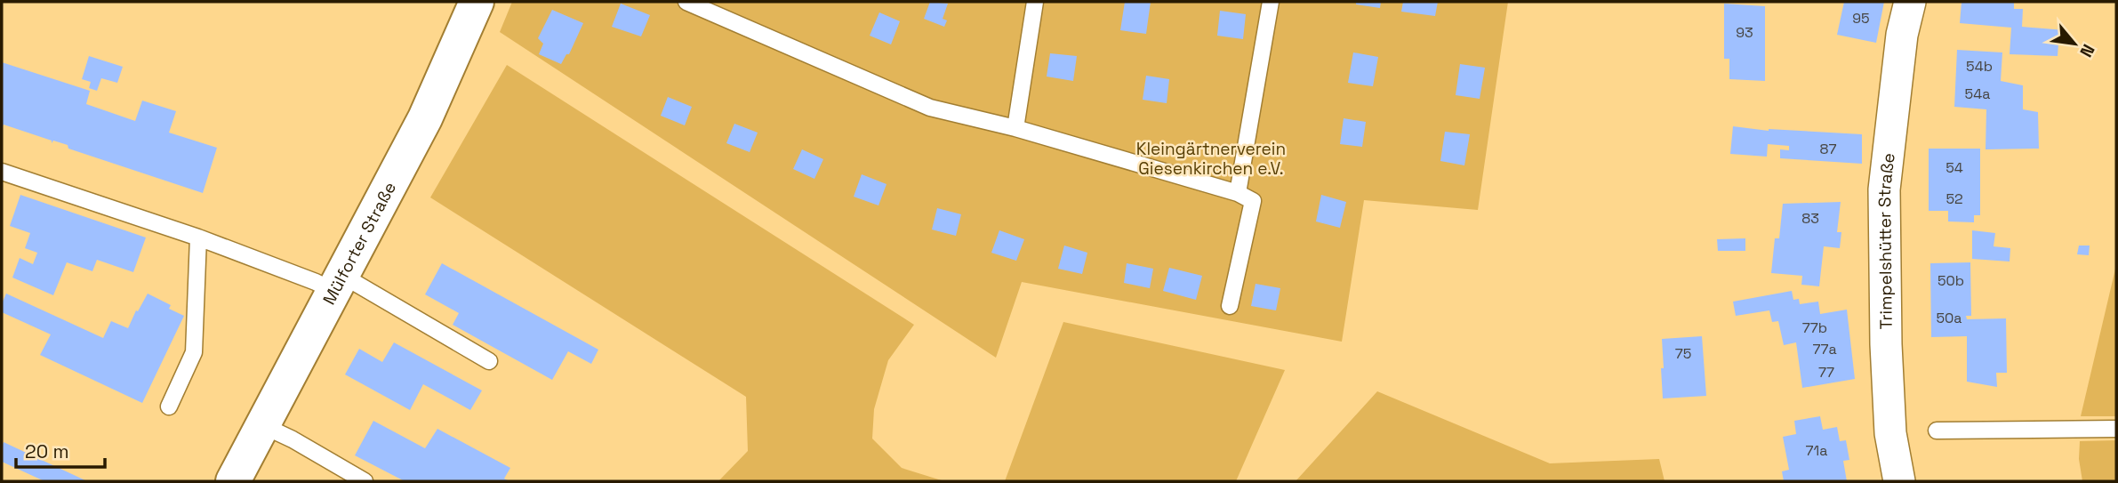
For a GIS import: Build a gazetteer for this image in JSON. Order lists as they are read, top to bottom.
{
  "streets": {
    "main road": ["Mülforter Straße"],
    "street": ["Trimpelshütter Straße"]
  },
  "parks": ["Kleingärtnerverein Giesenkirchen e.V."],
  "house_numbers": [
    "95",
    "93",
    "54b",
    "54a",
    "87",
    "54",
    "52",
    "83",
    "50b",
    "50a",
    "77b",
    "77a",
    "75",
    "77",
    "71a"
  ],
  "scale_bar": "20 m",
  "north": "bottom right"
}
